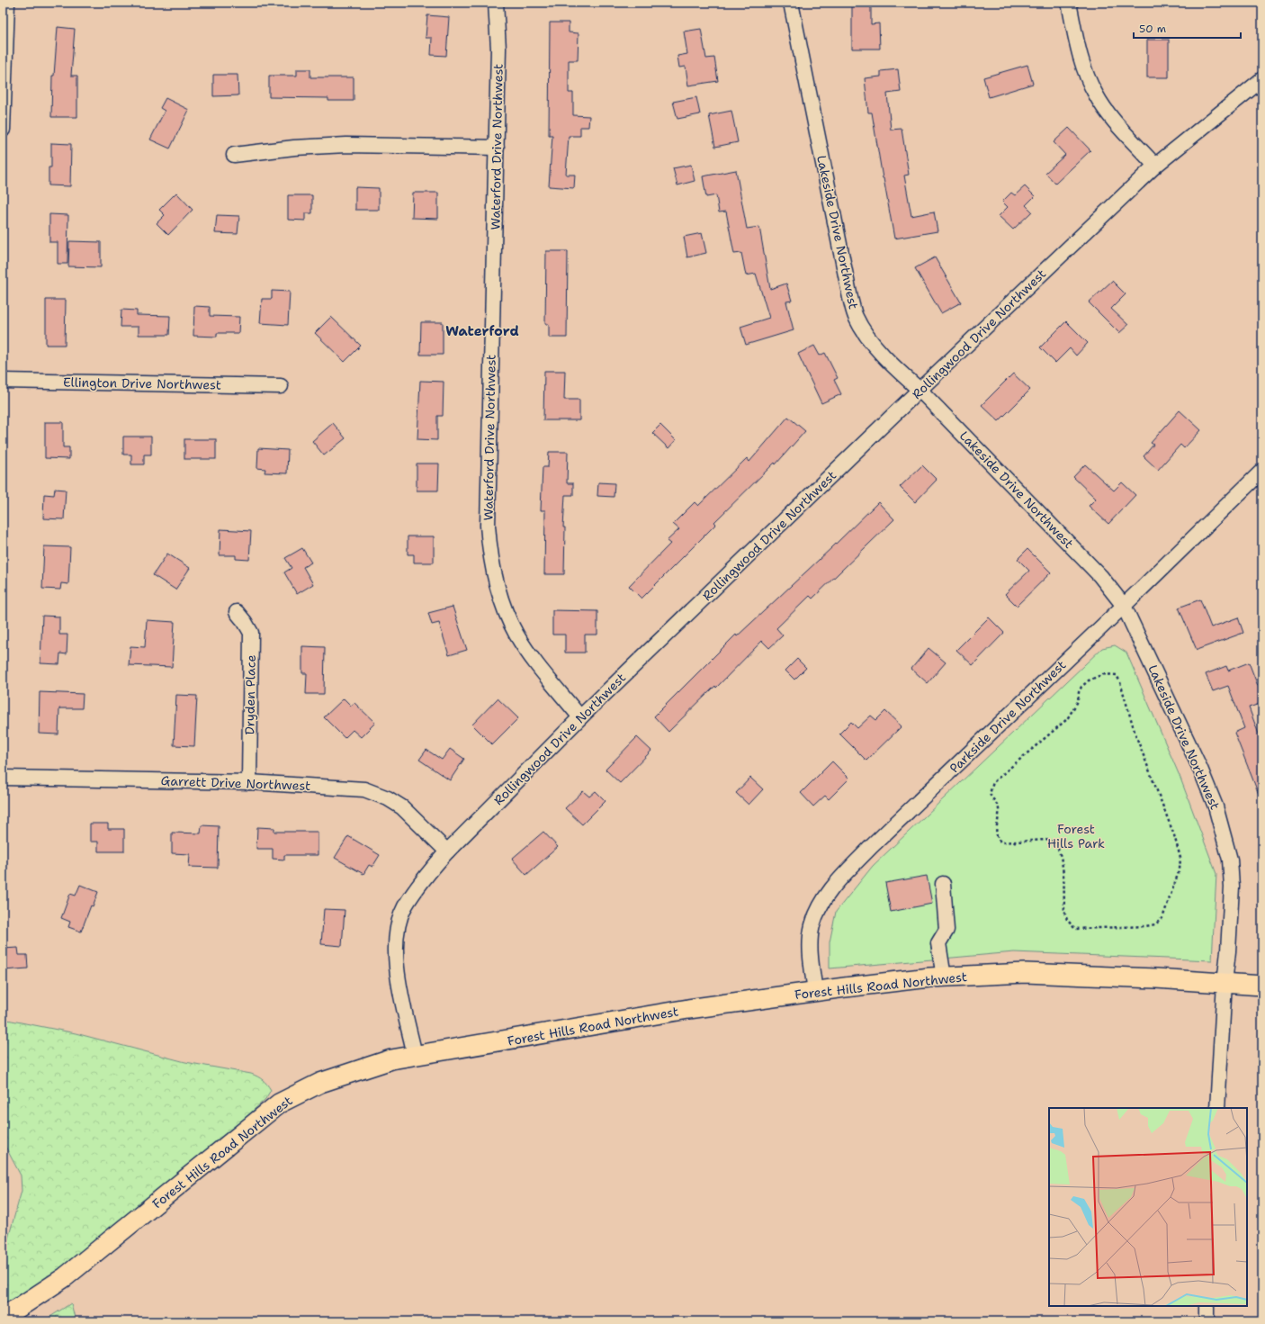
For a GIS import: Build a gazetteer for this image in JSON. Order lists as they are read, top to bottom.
{
  "streets": {
    "main road": ["Forest Hills Road Northwest"],
    "street": [
      "Waterford Drive Northwest",
      "Lakeside Drive Northwest",
      "Rollingwood Drive Northwest",
      "Ellington Drive Northwest",
      "Dryden Place",
      "Parkside Drive Northwest",
      "Garrett Drive Northwest"
    ]
  },
  "crossings": [
    ["Waterford Drive Northwest", "Rollingwood Drive Northwest"],
    ["Lakeside Drive Northwest", "Rollingwood Drive Northwest"],
    ["Lakeside Drive Northwest", "Parkside Drive Northwest"],
    ["Lakeside Drive Northwest", "Forest Hills Road Northwest"],
    ["Rollingwood Drive Northwest", "Garrett Drive Northwest"],
    ["Rollingwood Drive Northwest", "Forest Hills Road Northwest"],
    ["Dryden Place", "Garrett Drive Northwest"],
    ["Parkside Drive Northwest", "Forest Hills Road Northwest"]
  ],
  "districts": ["Waterford"],
  "parks": ["Forest Hills Park"],
  "scale_bar": "50 m"
}
